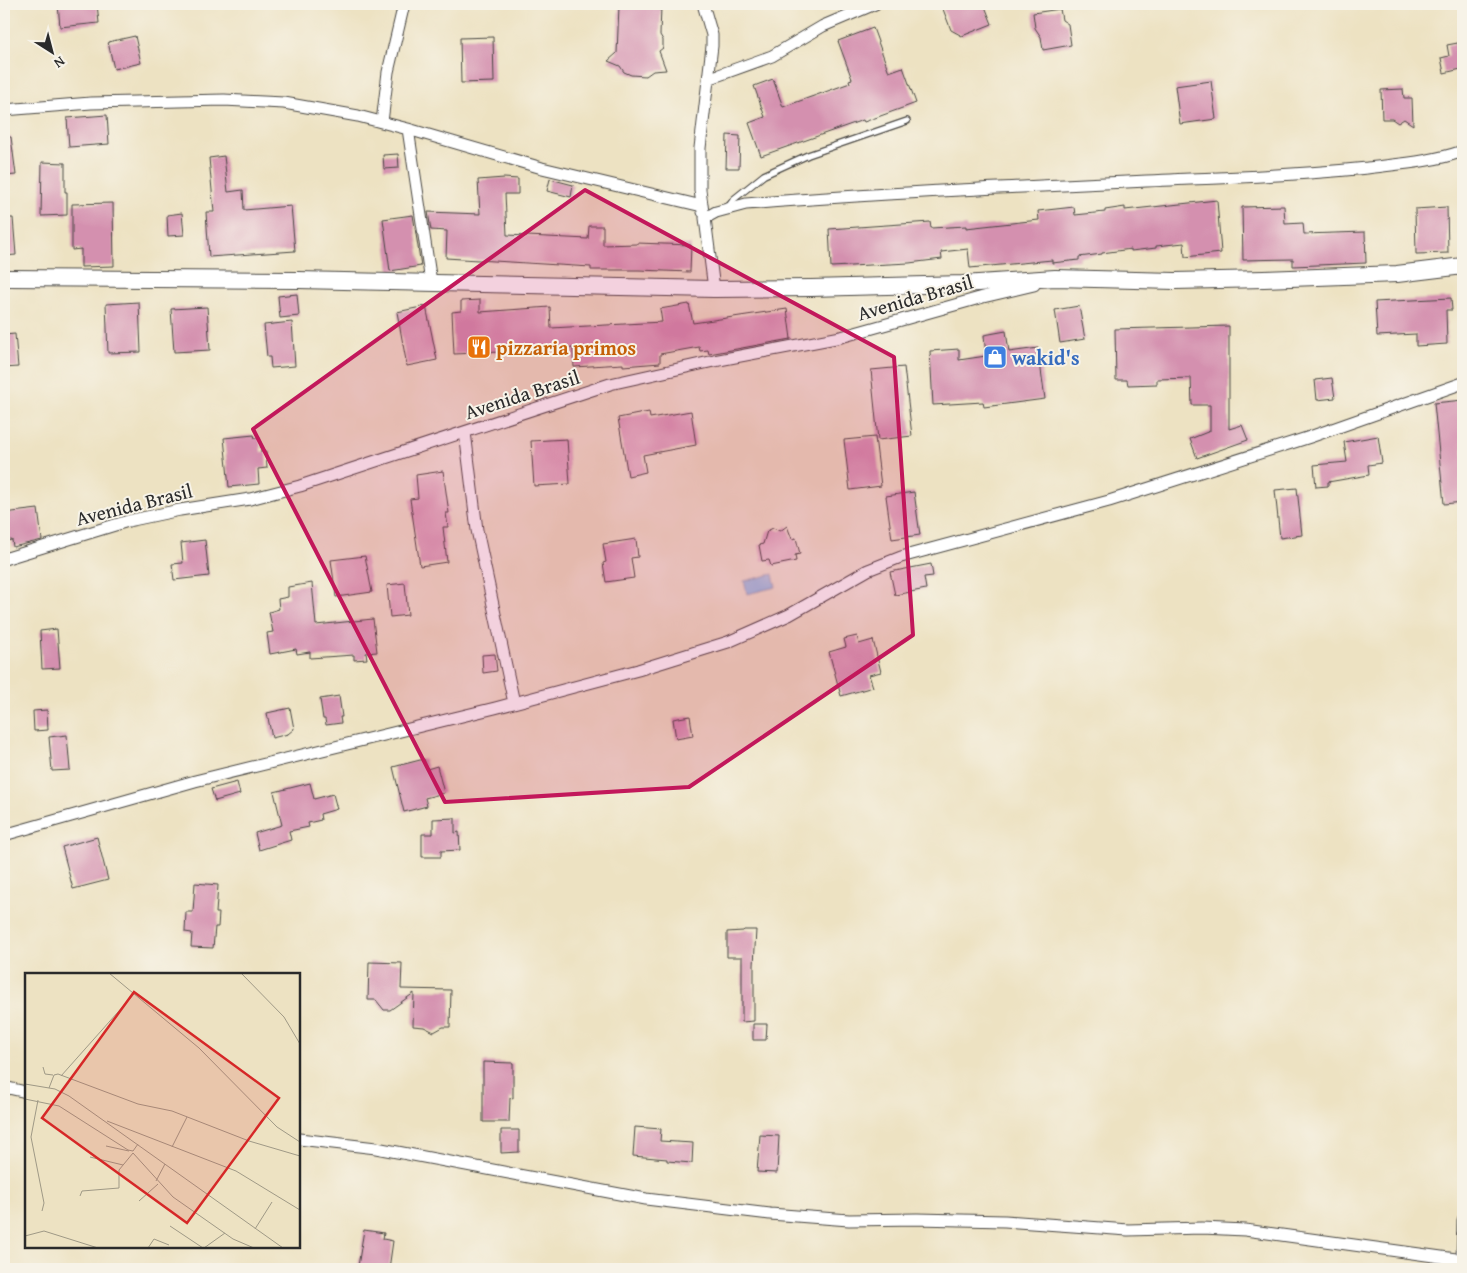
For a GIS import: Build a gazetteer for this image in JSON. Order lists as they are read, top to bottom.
{
  "streets": {
    "street": ["Avenida Brasil"]
  },
  "places": {
    "restaurant": ["pizzaria primos"],
    "shop": ["wakid's"]
  },
  "north": "bottom right"
}
